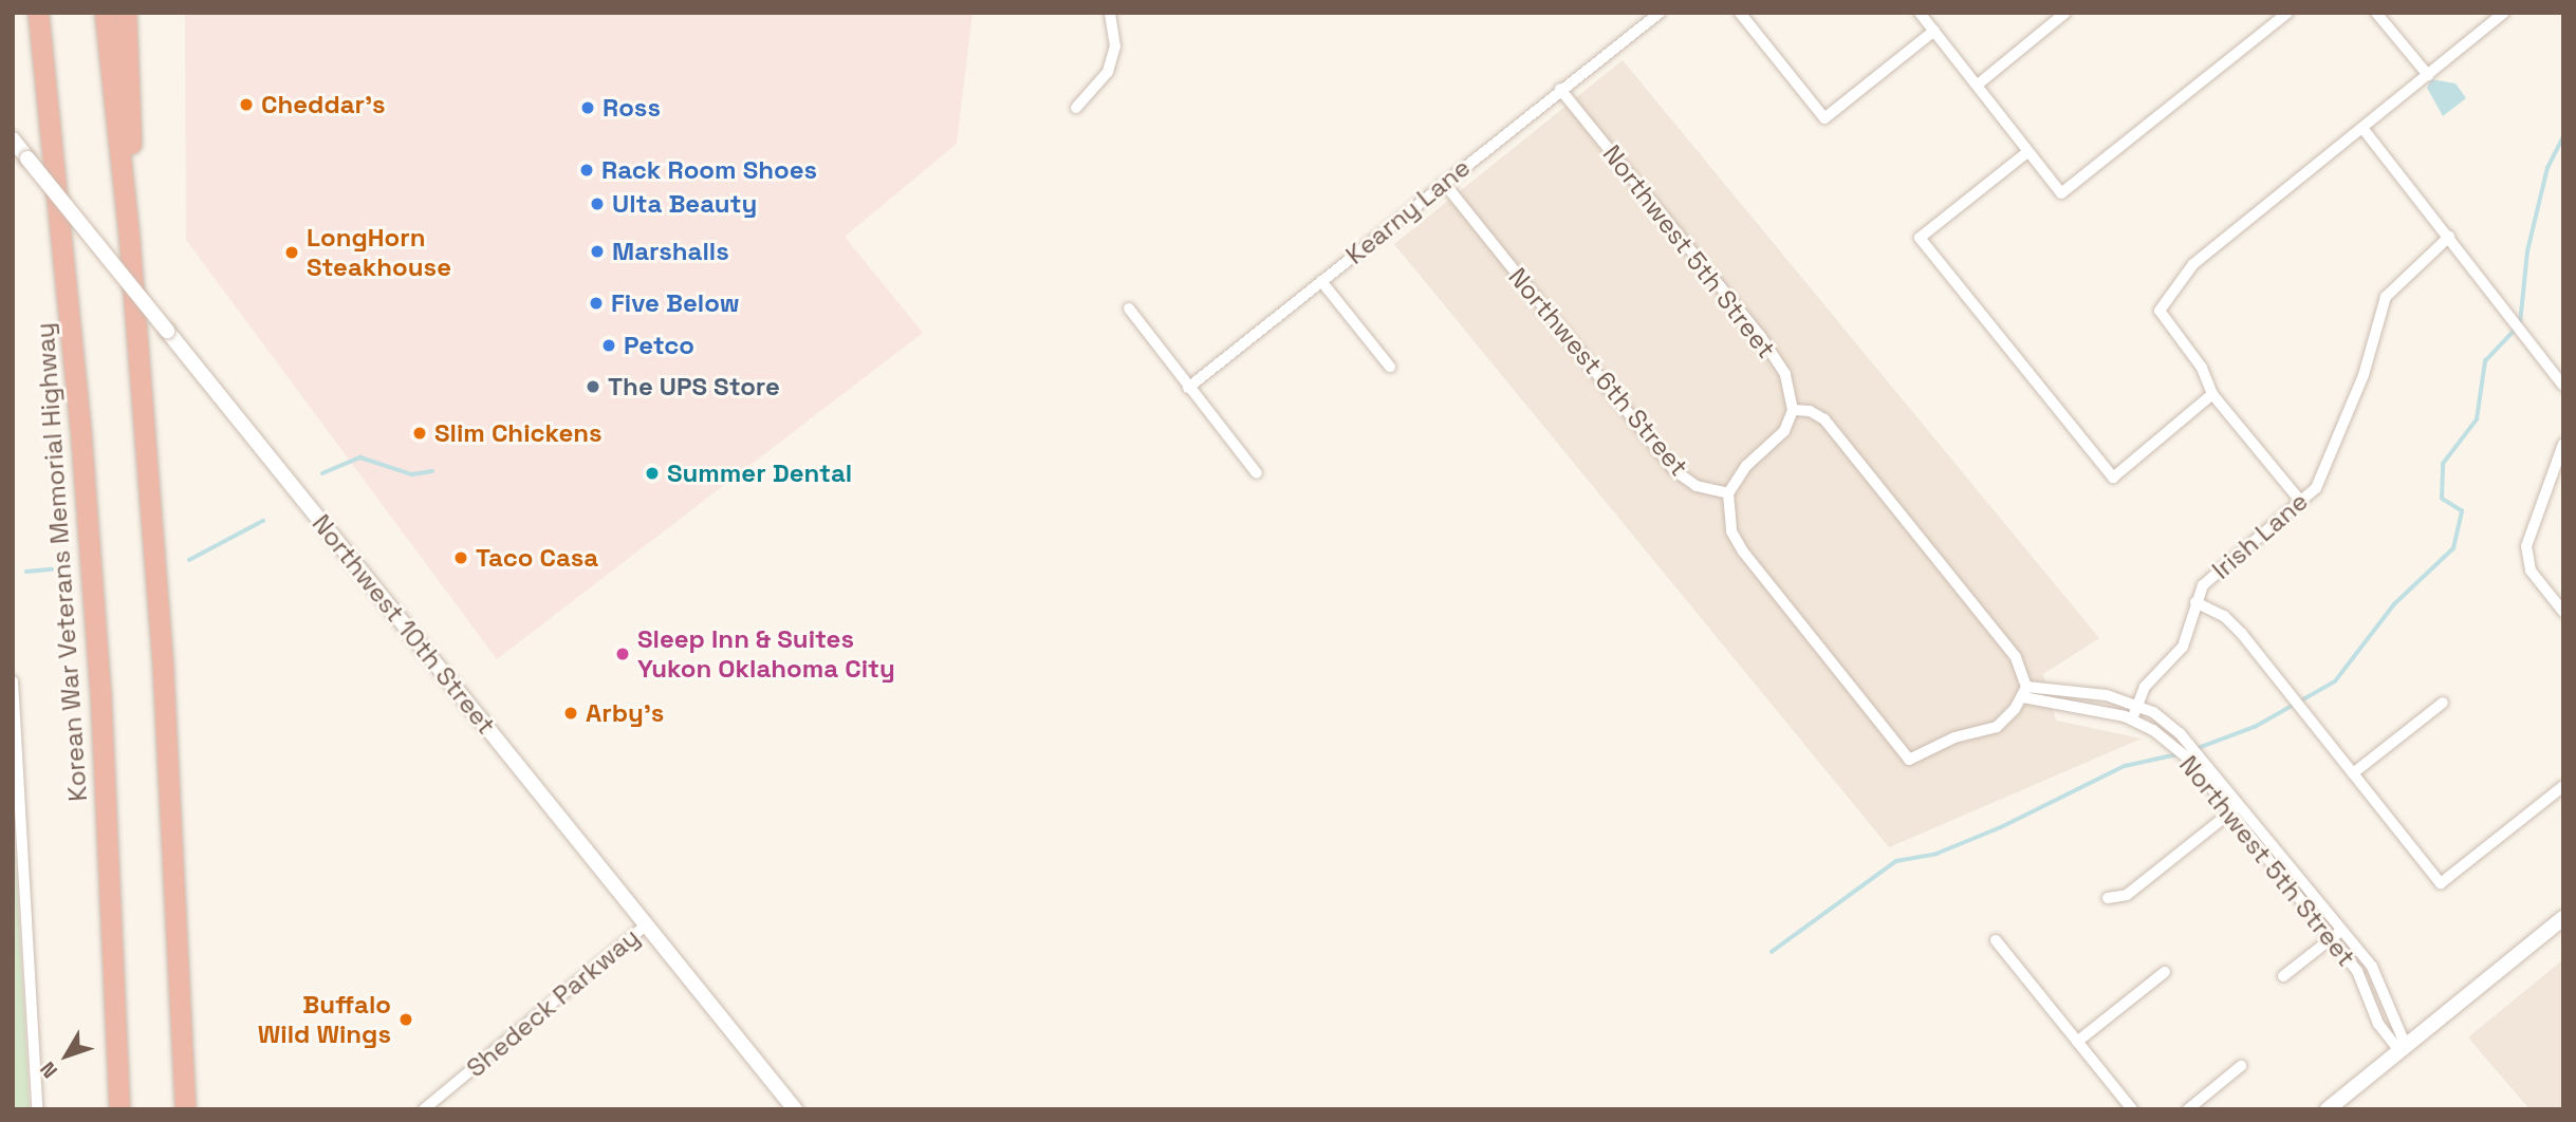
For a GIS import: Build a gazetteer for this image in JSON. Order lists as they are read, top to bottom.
{
  "streets": {
    "highway": ["Korean War Veterans Memorial Highway"],
    "main road": ["Northwest 10th Street"],
    "street": [
      "Kearny Lane",
      "Northwest 5th Street",
      "Northwest 6th Street",
      "Irish Lane",
      "Shedeck Parkway"
    ]
  },
  "crossings": [
    ["Kearny Lane", "Northwest 5th Street"],
    ["Kearny Lane", "Northwest 6th Street"],
    ["Northwest 5th Street", "Irish Lane"],
    ["Northwest 10th Street", "Shedeck Parkway"]
  ],
  "places": [
    "Cheddar's",
    "Ross",
    "Rack Room Shoes",
    "Ulta Beauty",
    "Marshalls",
    "LongHorn Steakhouse",
    "Five Below",
    "Petco",
    "The UPS Store",
    "Slim Chickens",
    "Summer Dental",
    "Taco Casa",
    "Sleep Inn & Suites Yukon Oklahoma City",
    "Arby's",
    "Buffalo Wild Wings"
  ],
  "north": "bottom left"
}
